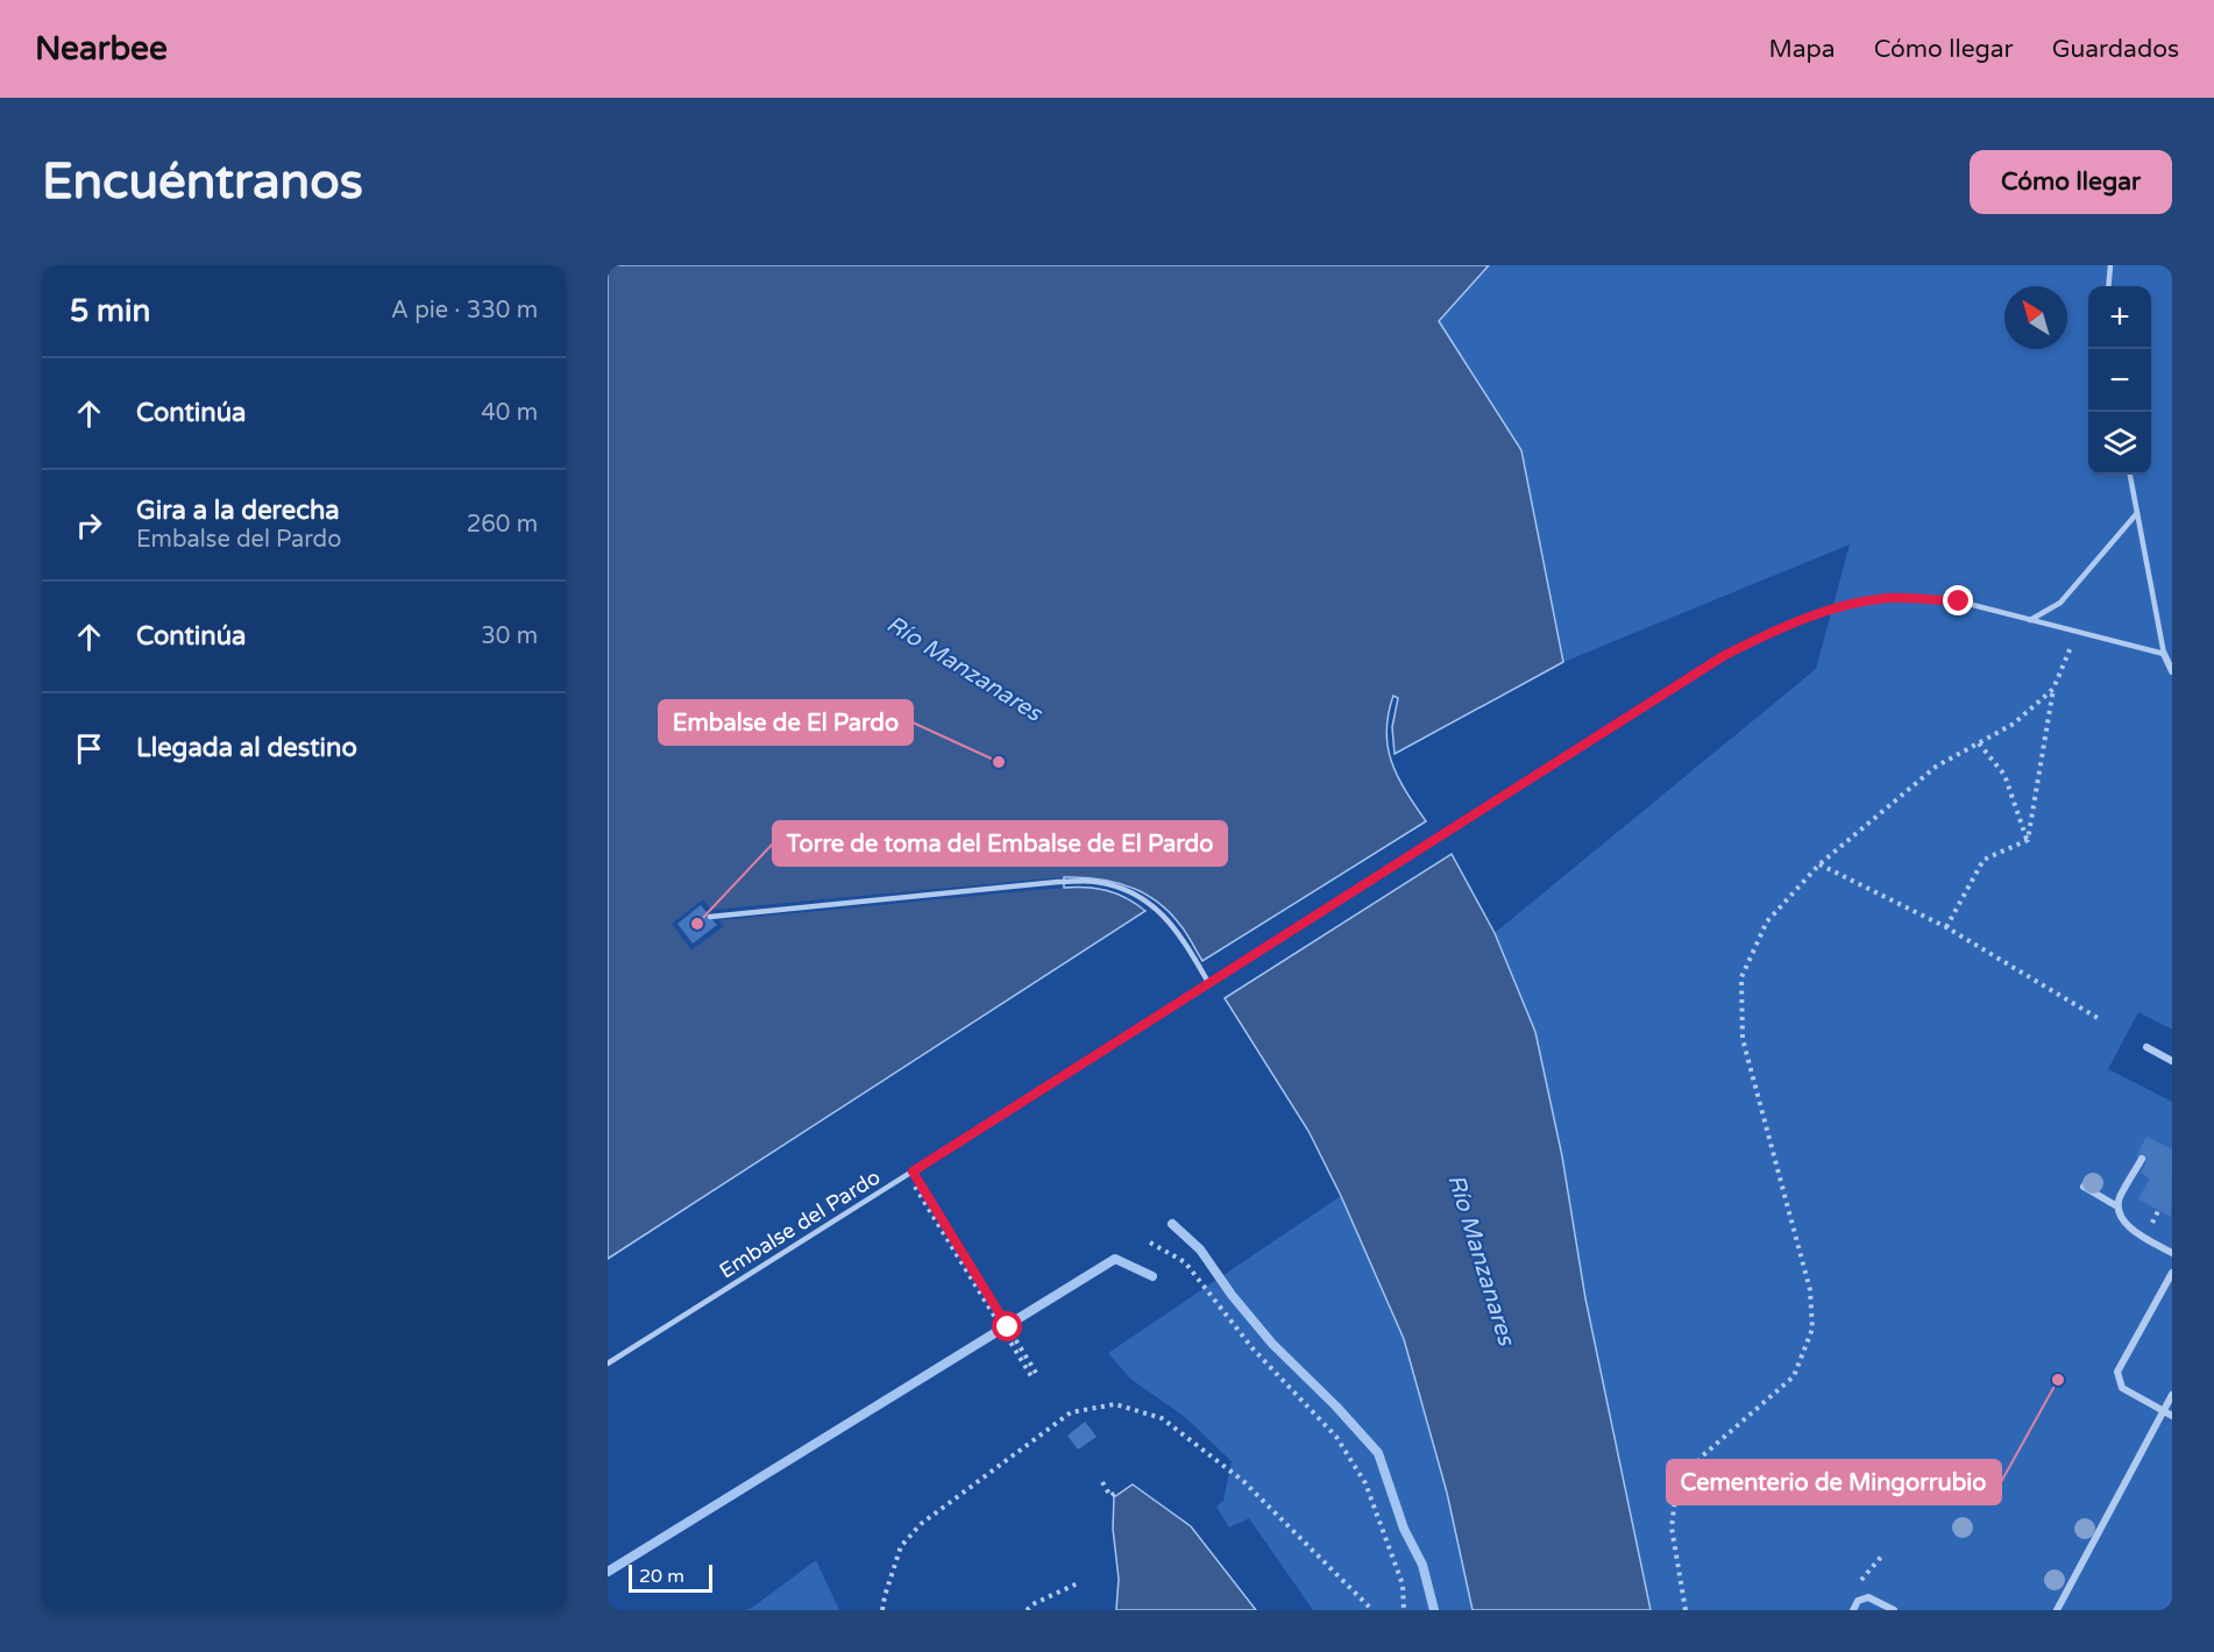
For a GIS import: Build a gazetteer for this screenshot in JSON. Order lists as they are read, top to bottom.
{
  "streets": {
    "lane": ["Embalse del Pardo"]
  },
  "water": ["Río Manzanares"],
  "places": ["Embalse de El Pardo", "Torre de toma del Embalse de El Pardo", "Cementerio de Mingorrubio"],
  "scale_bar": "20 m",
  "north": "top left",
  "page": {
    "header": "Nearbee",
    "nav": ["Mapa", "Cómo llegar", "Guardados"],
    "buttons": "Cómo llegar",
    "title": "Encuéntranos",
    "heading": ["5 min", "A pie · 330 m"],
    "map_buttons": ["+", "−"],
    "list": [
      ["Continúa", "40 m"],
      ["Gira a la derecha", "Embalse del Pardo", "260 m"],
      ["Continúa", "30 m"],
      "Llegada al destino"
    ],
    "scale": "20 m"
  }
}
